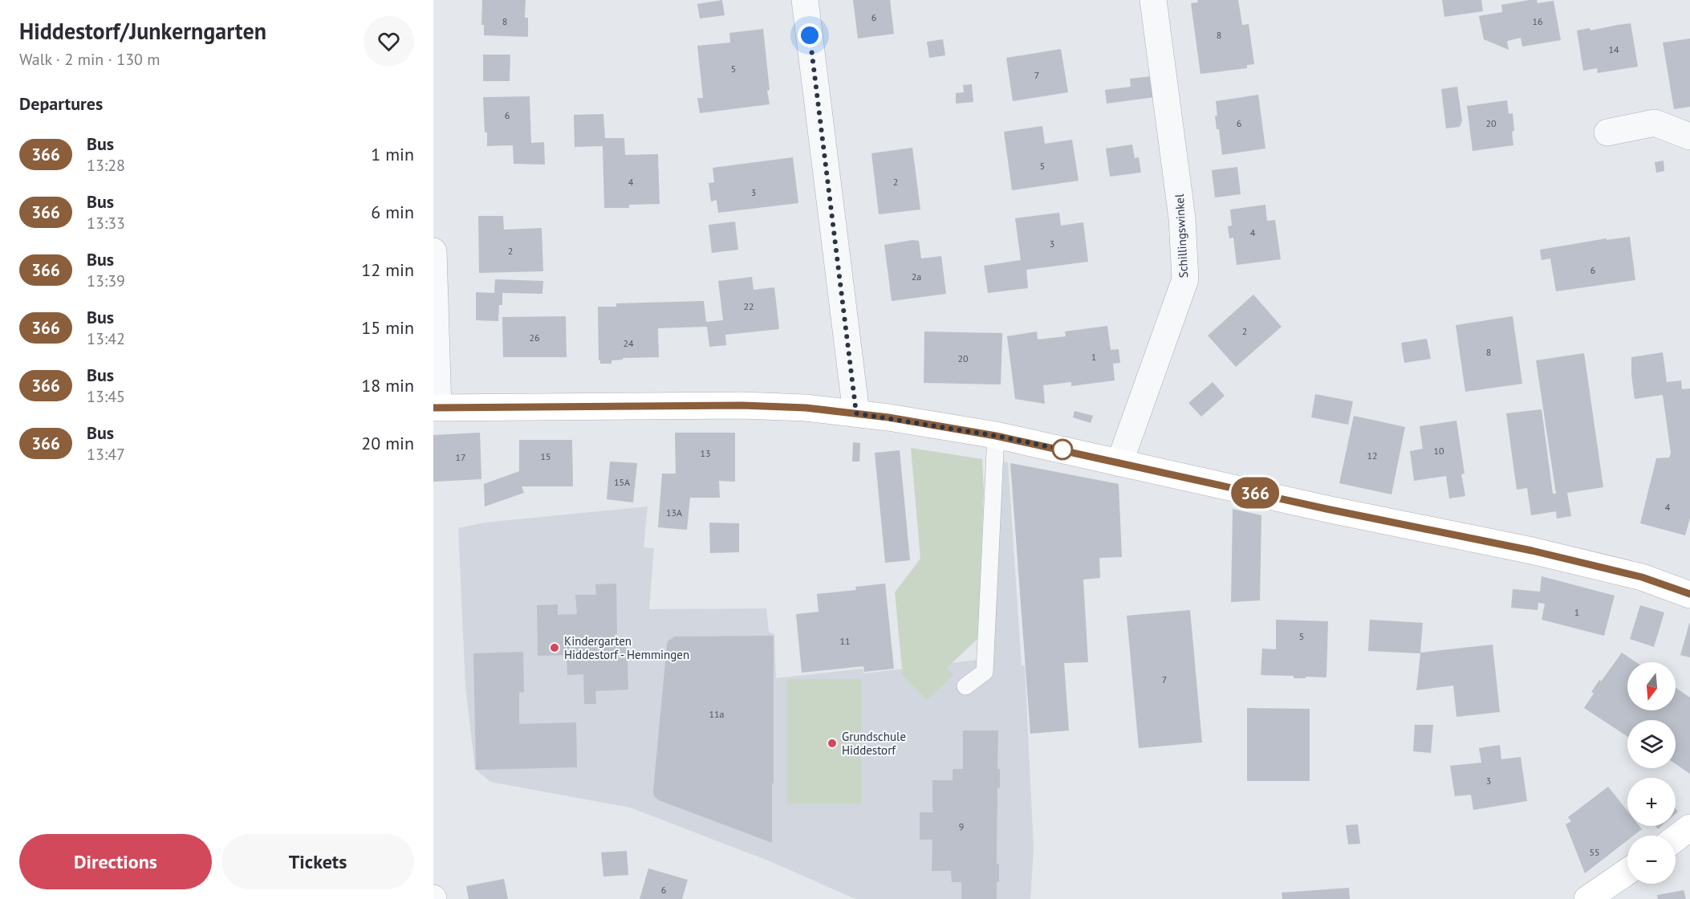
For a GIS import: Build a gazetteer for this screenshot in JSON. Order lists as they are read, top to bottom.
{
  "streets": {
    "street": ["Schillingswinkel"]
  },
  "places": ["Kindergarten Hiddestorf - Hemmingen", "Grundschule Hiddestorf"],
  "lines": ["bus line 366"],
  "house_numbers": [
    "6",
    "8",
    "16",
    "8",
    "14",
    "5",
    "7",
    "6",
    "6",
    "20",
    "5",
    "4",
    "2",
    "3",
    "4",
    "3",
    "2",
    "6",
    "2a",
    "22",
    "2",
    "26",
    "24",
    "8",
    "1",
    "20",
    "10",
    "13",
    "12",
    "15",
    "17",
    "15A",
    "4",
    "13A",
    "1",
    "5",
    "11",
    "7",
    "11a",
    "3",
    "9",
    "55",
    "6"
  ],
  "north": "bottom",
  "page": {
    "heading": [
      ["Hiddestorf/Junkerngarten", "Walk · 2 min · 130 m"],
      "Departures"
    ],
    "on_map": "366",
    "list": [
      {
        "mark": "366",
        "name": "Bus",
        "note": "13:28",
        "value": "1 min"
      },
      {
        "mark": "366",
        "name": "Bus",
        "note": "13:33",
        "value": "6 min"
      },
      {
        "mark": "366",
        "name": "Bus",
        "note": "13:39",
        "value": "12 min"
      },
      {
        "mark": "366",
        "name": "Bus",
        "note": "13:42",
        "value": "15 min"
      },
      {
        "mark": "366",
        "name": "Bus",
        "note": "13:45",
        "value": "18 min"
      },
      {
        "mark": "366",
        "name": "Bus",
        "note": "13:47",
        "value": "20 min"
      }
    ],
    "map_buttons": ["+", "−"],
    "buttons": ["Directions", "Tickets"]
  }
}
